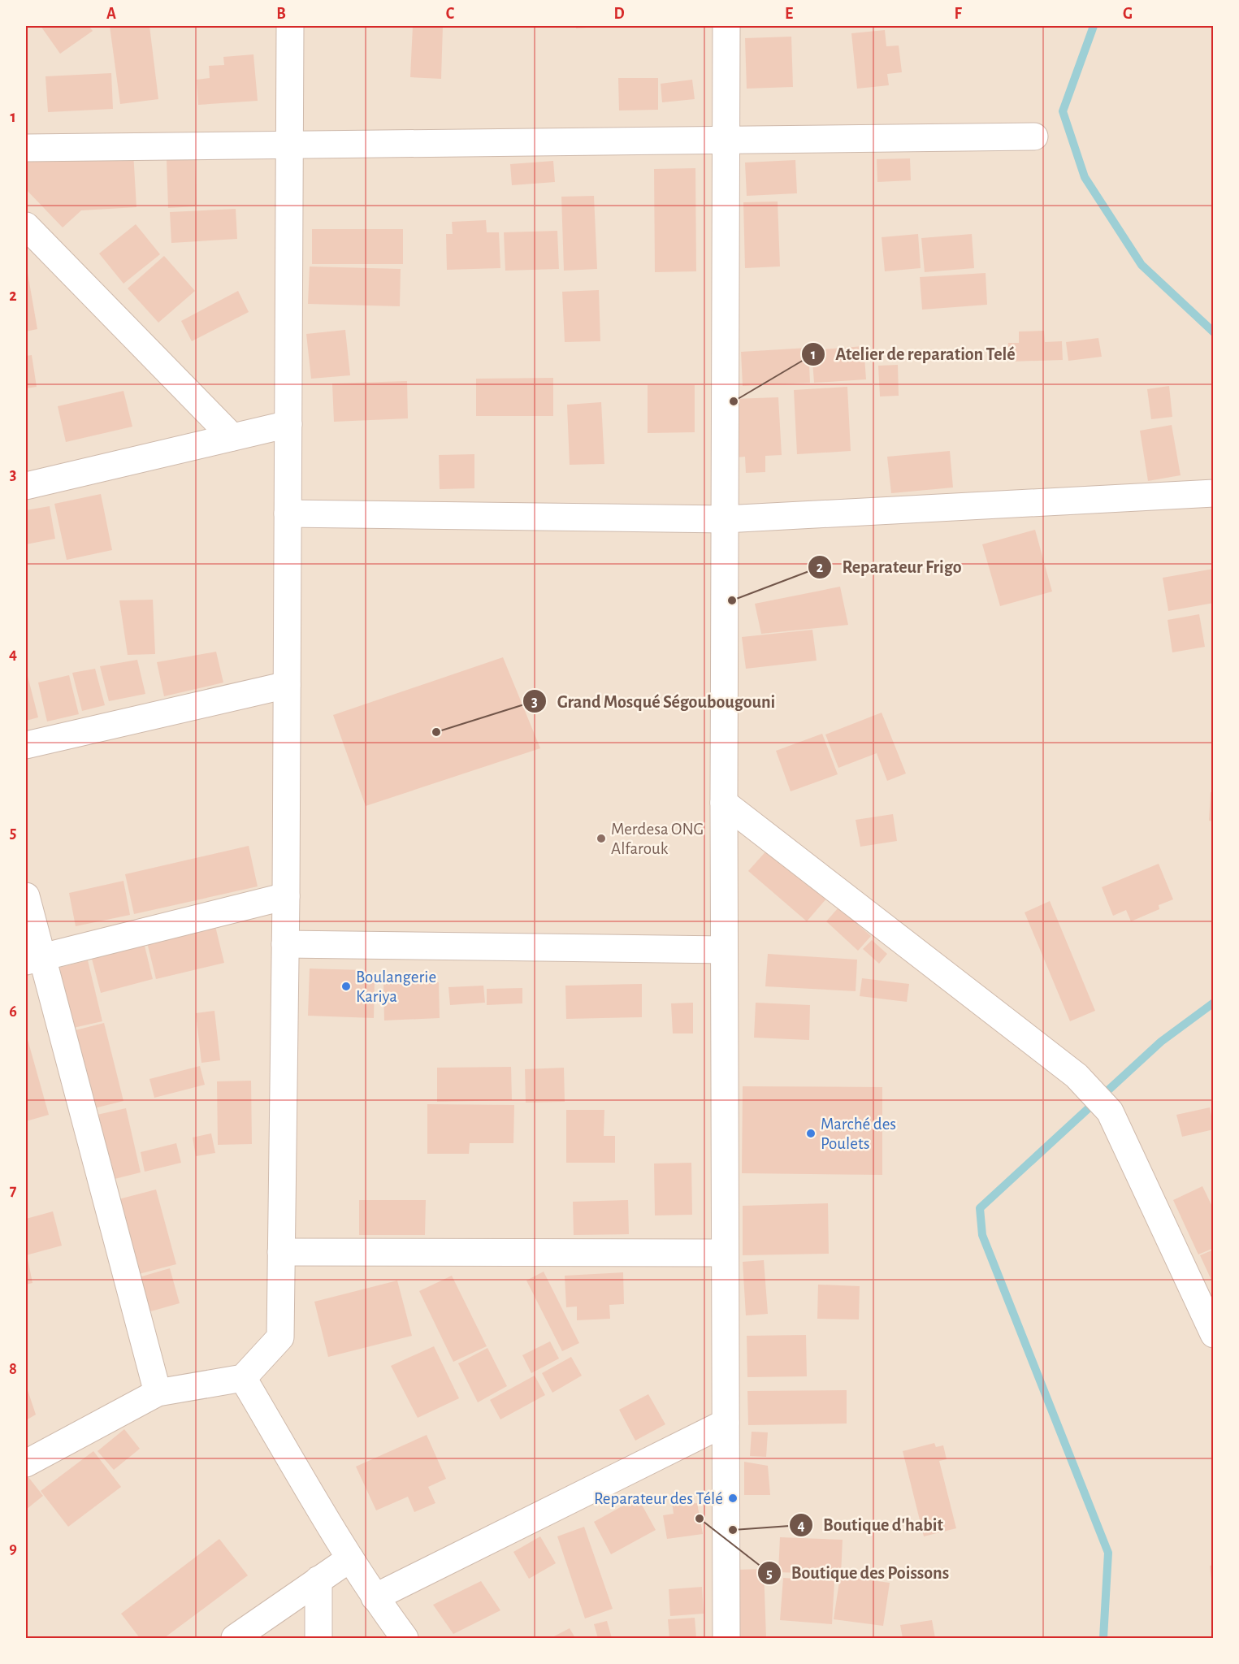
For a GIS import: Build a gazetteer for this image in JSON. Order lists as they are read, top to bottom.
{
  "places": [
    "Atelier de reparation Telé",
    "Reparateur Frigo",
    "Grand Mosqué Ségoubougouni",
    "Merdesa ONG Alfarouk",
    "Boulangerie Kariya",
    "Marché des Poulets",
    "Reparateur des Télé",
    "Boutique des Poissons",
    "Boutique d'habit"
  ],
  "grid": {
    "columns": [
      "A",
      "B",
      "C",
      "D",
      "E",
      "F",
      "G"
    ],
    "rows": [
      "1",
      "2",
      "3",
      "4",
      "5",
      "6",
      "7",
      "8",
      "9"
    ]
  }
}
